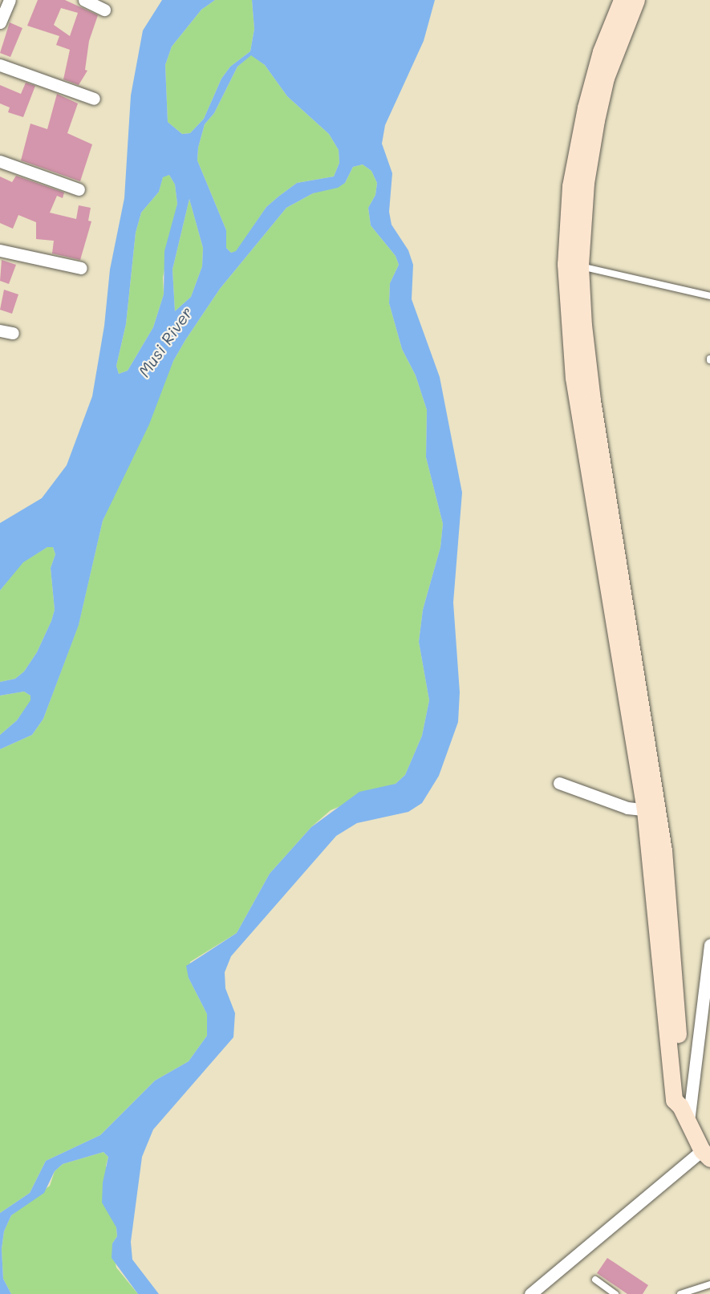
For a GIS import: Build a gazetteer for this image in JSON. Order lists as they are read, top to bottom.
{
  "water": ["Musi River"]
}
